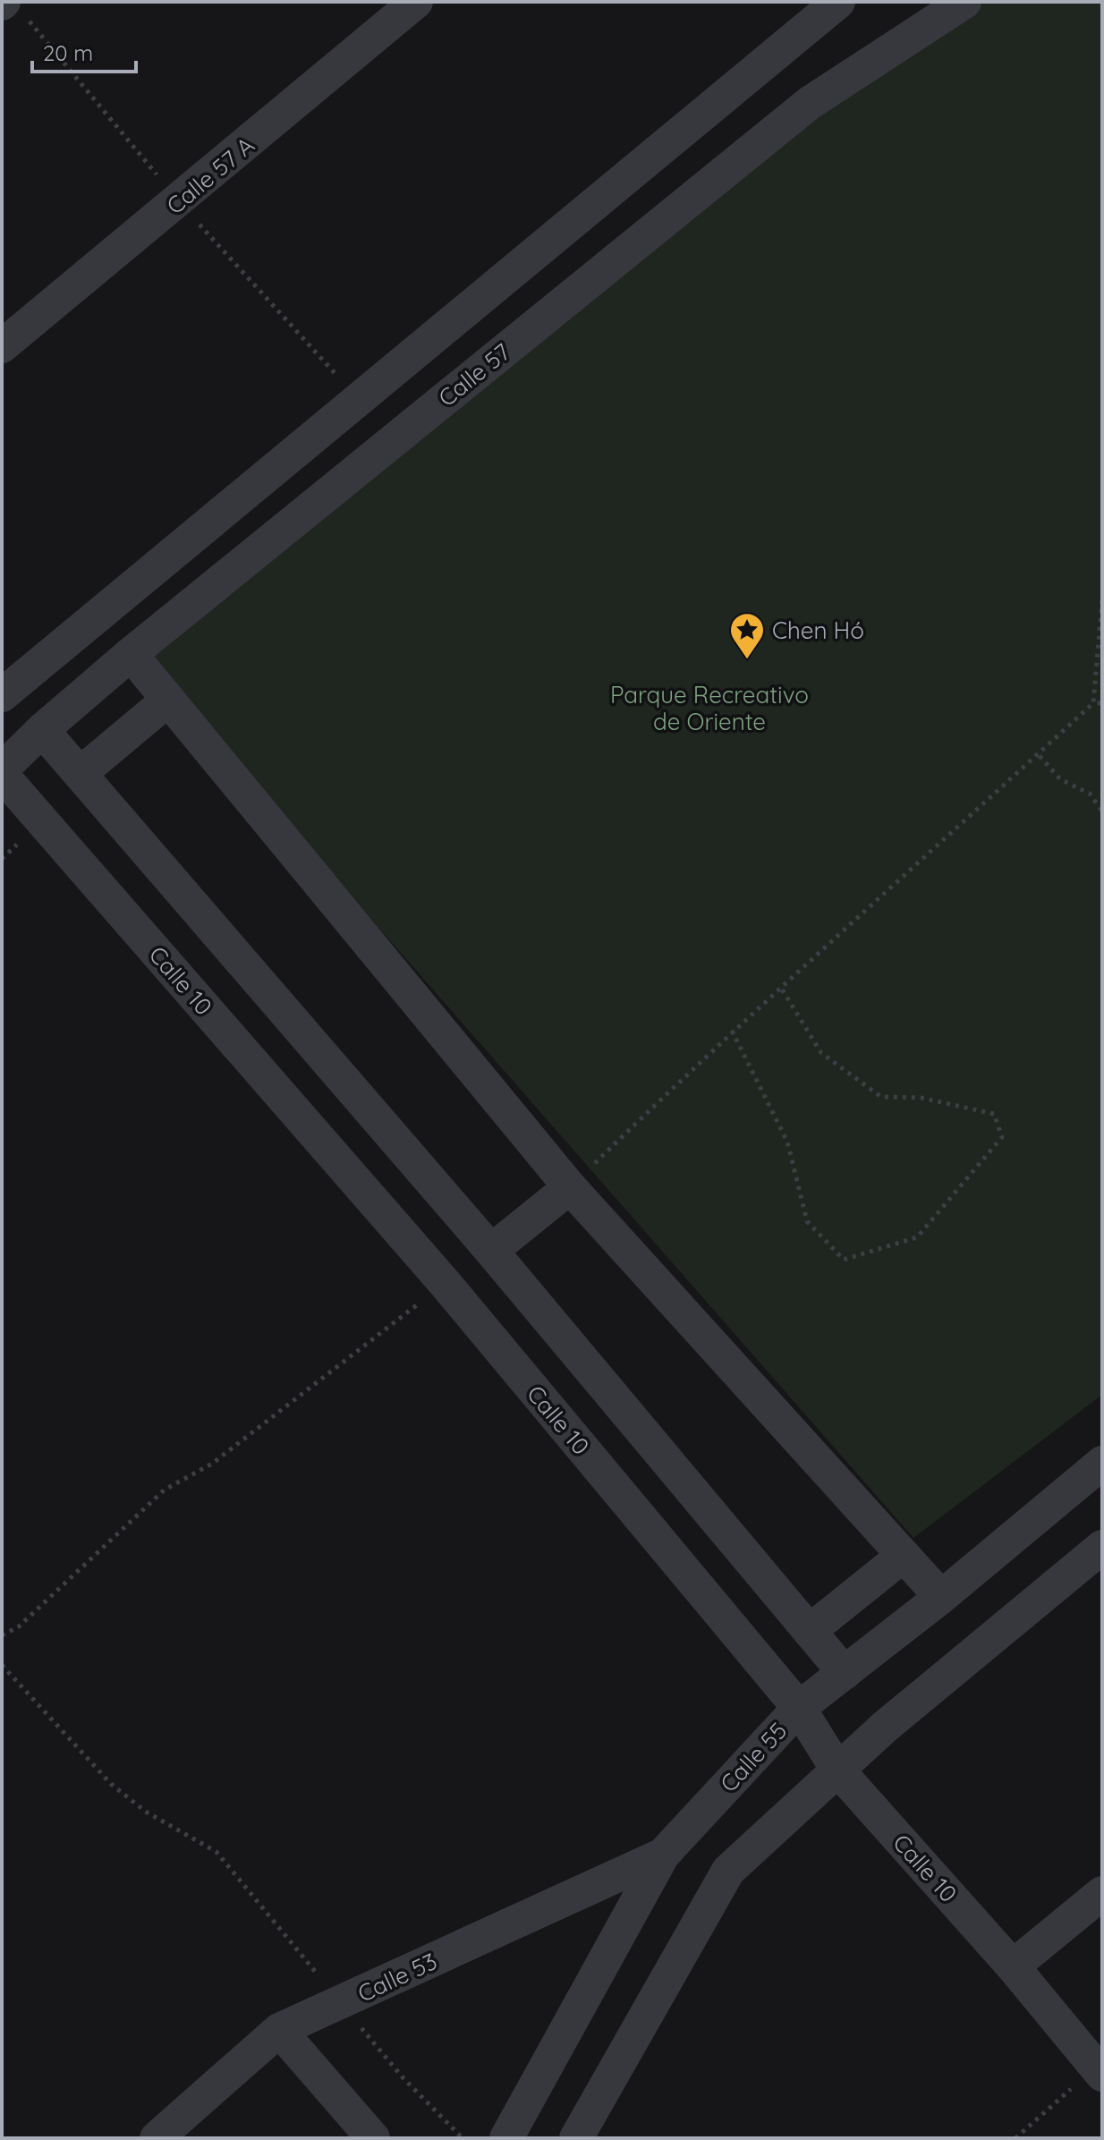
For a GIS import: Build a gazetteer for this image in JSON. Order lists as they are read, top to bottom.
{
  "streets": {
    "street": [
      "Calle 57 A",
      "Calle 57",
      "Calle 10",
      "Calle 55",
      "Calle 53"
    ]
  },
  "crossings": [
    ["Calle 57", "Calle 10"],
    ["Calle 10", "Calle 55"],
    ["Calle 55", "Calle 53"]
  ],
  "parks": ["Parque Recreativo de Oriente"],
  "places": {
    "place": ["Chen Hó"]
  },
  "scale_bar": "20 m"
}
